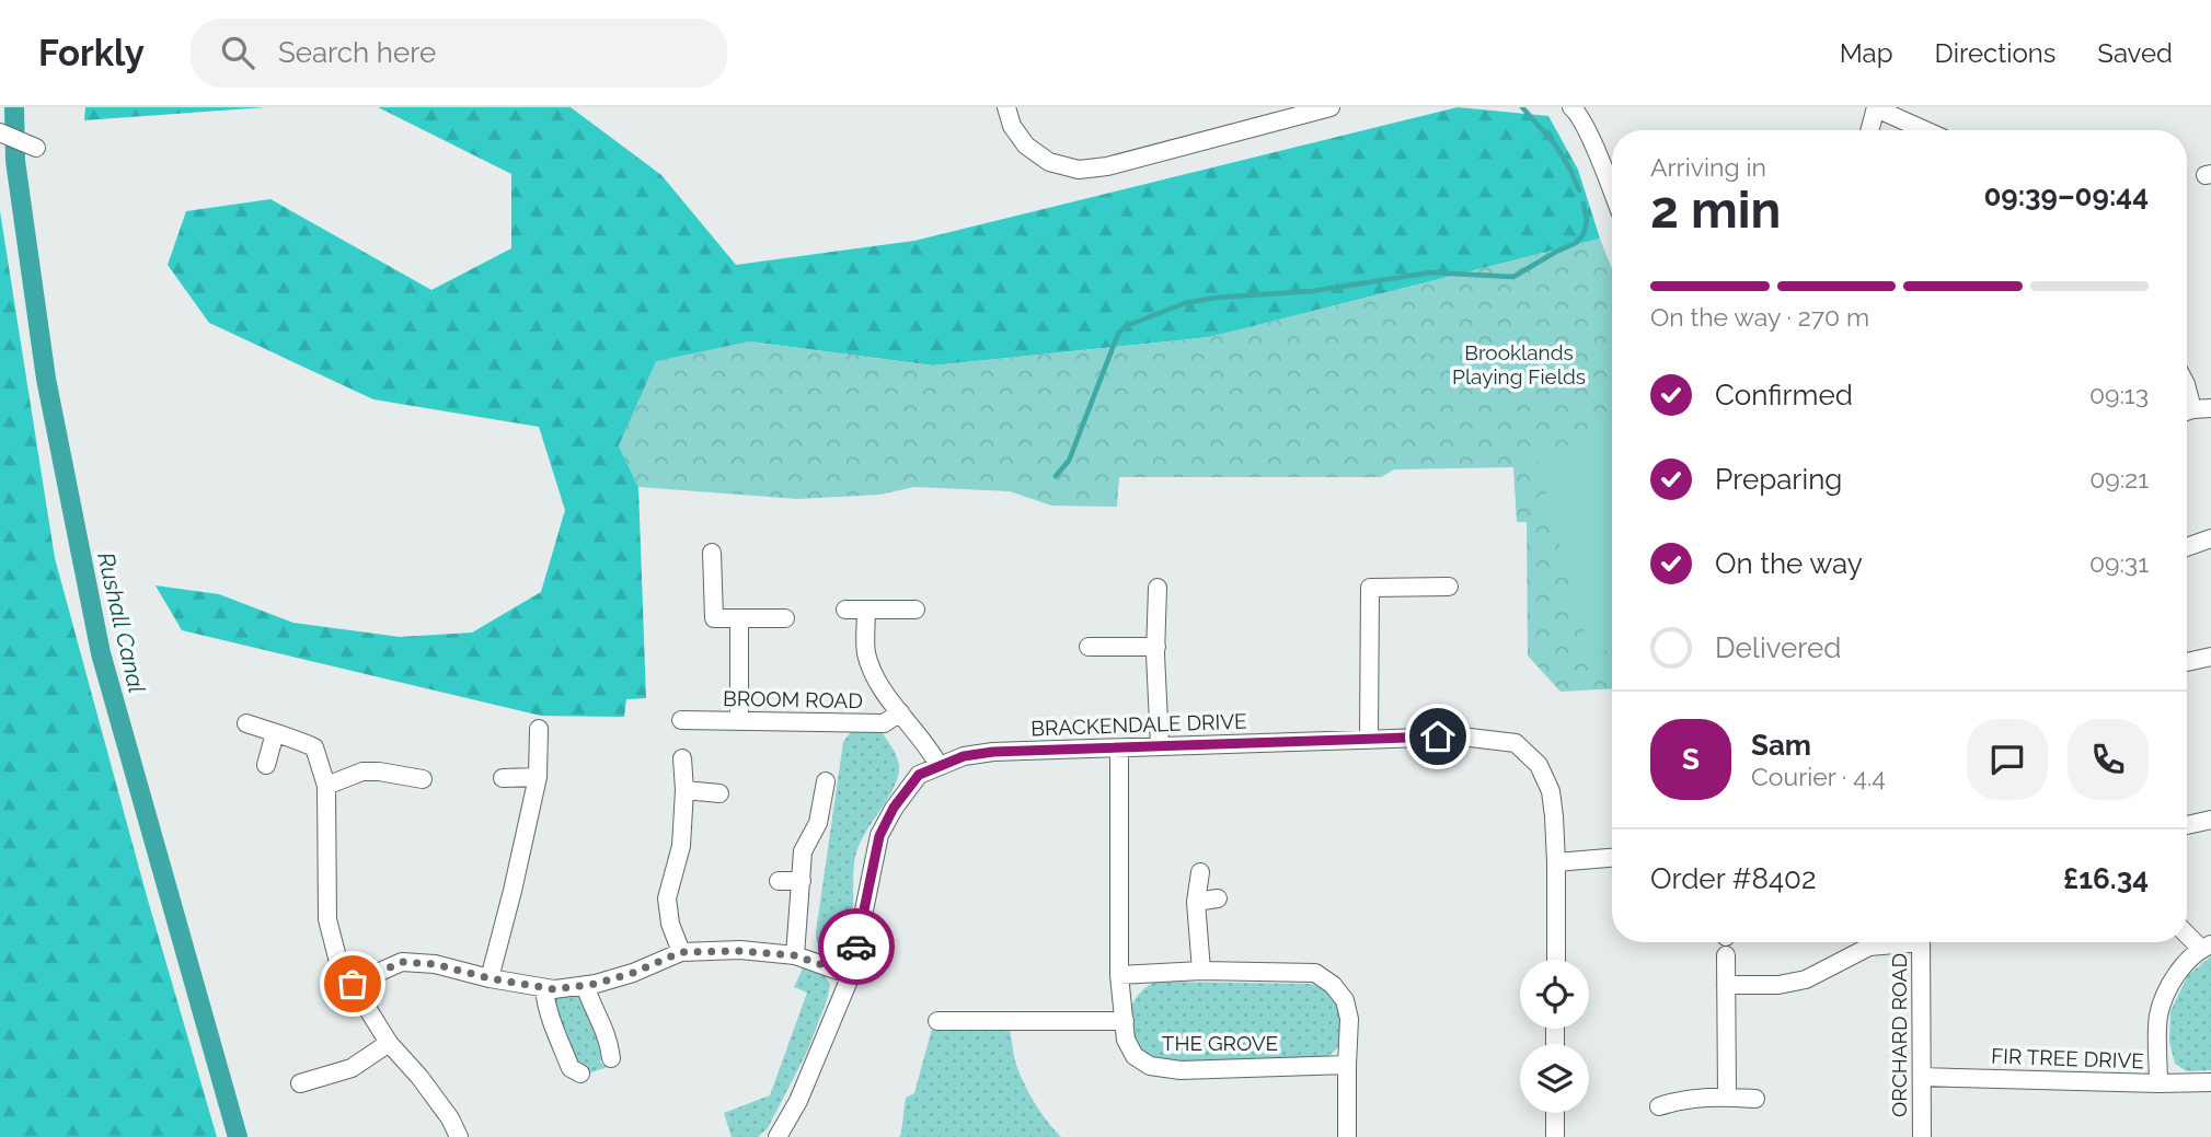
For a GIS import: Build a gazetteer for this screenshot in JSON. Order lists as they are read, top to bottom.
{
  "streets": {
    "street": [
      "BROOM ROAD",
      "BRACKENDALE DRIVE",
      "ORCHARD ROAD",
      "THE GROVE",
      "FIR TREE DRIVE"
    ]
  },
  "crossings": [
    ["BROOM ROAD", "BRACKENDALE DRIVE"],
    ["BRACKENDALE DRIVE", "THE GROVE"],
    ["ORCHARD ROAD", "FIR TREE DRIVE"]
  ],
  "water": ["Rushall Canal"],
  "parks": ["Brooklands Playing Fields"],
  "page": {
    "header": "Forkly",
    "search": "Search here",
    "nav": ["Map", "Directions", "Saved"],
    "heading": ["2 min", "Arriving in", "09:39–09:44"],
    "panel": [
      "Sam",
      "Courier · 4.4",
      "Order #8402",
      "£16.34"
    ],
    "bar": "On the way · 270 m",
    "list": [
      ["Confirmed", "09:13"],
      ["Preparing", "09:21"],
      ["On the way", "09:31"],
      "Delivered"
    ],
    "round": "S"
  }
}
